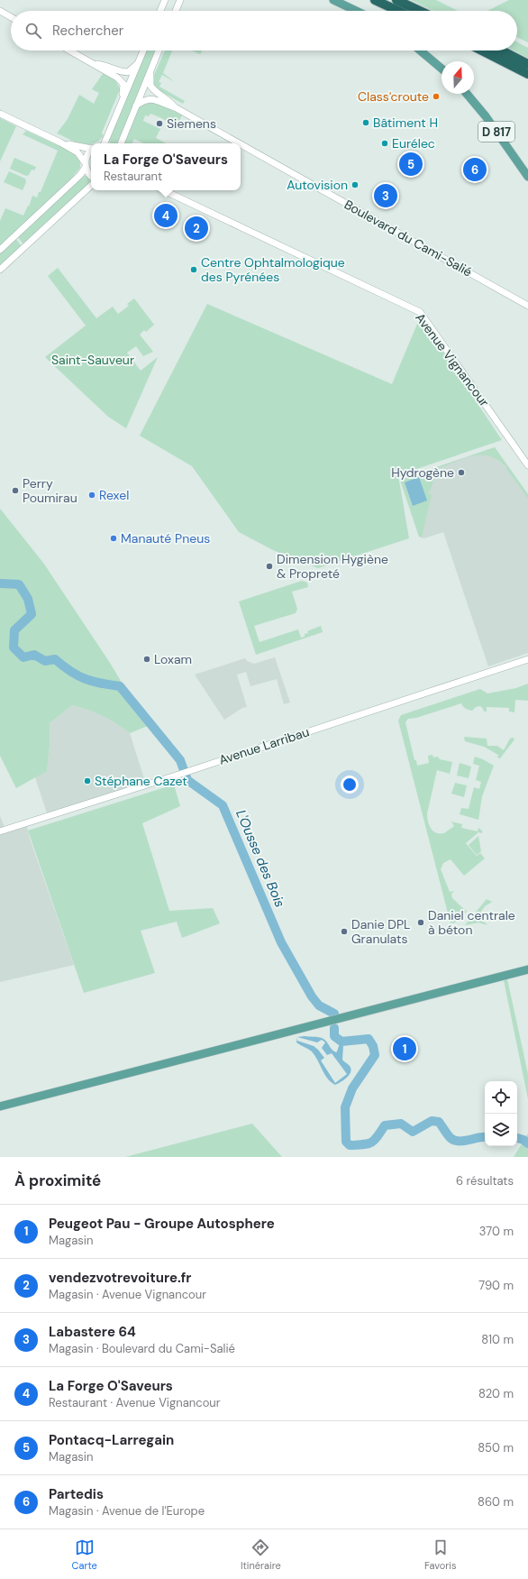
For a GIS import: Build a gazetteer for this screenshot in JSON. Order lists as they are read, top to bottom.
{
  "streets": {
    "main road": ["D 817"],
    "street": ["Boulevard du Cami-Salié", "Avenue Vignancour", "Avenue Larribau"]
  },
  "water": ["L'Ousse des Bois"],
  "parks": ["Saint-Sauveur"],
  "places": [
    "Class'croute",
    "Bâtiment H",
    "Siemens",
    "Eurélec",
    "Autovision",
    "Centre Ophtalmologique des Pyrénées",
    "Hydrogène",
    "Perry Poumirau",
    "Rexel",
    "Manauté Pneus",
    "Dimension Hygiène & Propreté",
    "Loxam",
    "Stéphane Cazet",
    "Daniel centrale à béton",
    "Danie DPL Granulats"
  ],
  "north": "top",
  "page": {
    "search": "Rechercher",
    "popup": ["La Forge O'Saveurs", "Restaurant"],
    "pins": [
      "5",
      "6",
      "3",
      "4",
      "2",
      "1"
    ],
    "heading": ["À proximité", "6 résultats"],
    "list": [
      {
        "mark": "1",
        "name": "Peugeot Pau - Groupe Autosphere",
        "note": "Magasin",
        "value": "370 m"
      },
      {
        "mark": "2",
        "name": "vendezvotrevoiture.fr",
        "note": "Magasin · Avenue Vignancour",
        "value": "790 m"
      },
      {
        "mark": "3",
        "name": "Labastere 64",
        "note": "Magasin · Boulevard du Cami-Salié",
        "value": "810 m"
      },
      {
        "mark": "4",
        "name": "La Forge O'Saveurs",
        "note": "Restaurant · Avenue Vignancour",
        "value": "820 m"
      },
      {
        "mark": "5",
        "name": "Pontacq-Larregain",
        "note": "Magasin",
        "value": "850 m"
      },
      {
        "mark": "6",
        "name": "Partedis",
        "note": "Magasin · Avenue de l'Europe",
        "value": "860 m"
      }
    ],
    "nav": ["Carte", "Itinéraire", "Favoris"]
  }
}
